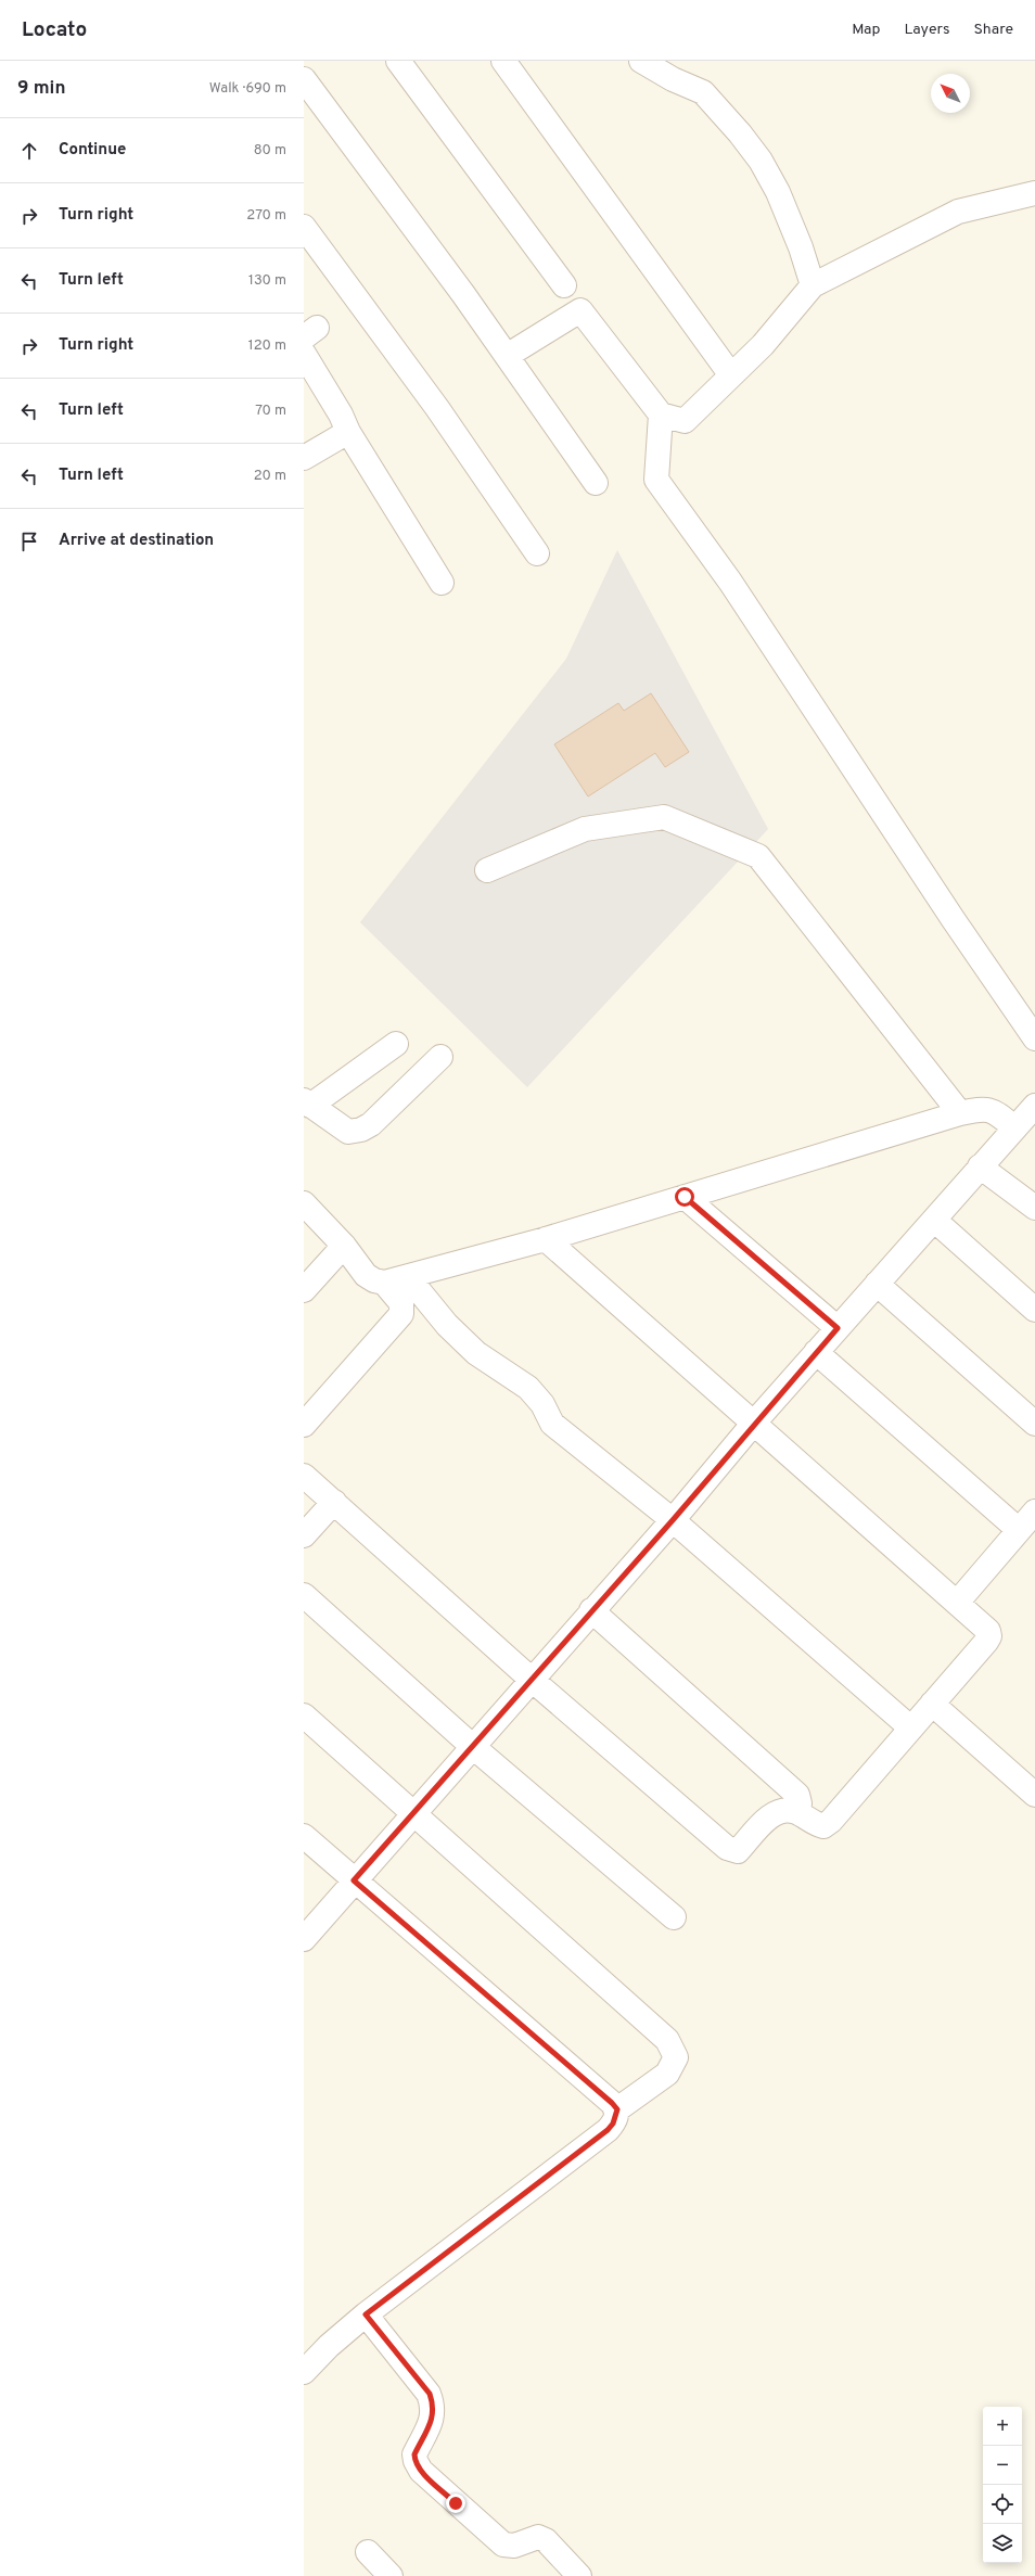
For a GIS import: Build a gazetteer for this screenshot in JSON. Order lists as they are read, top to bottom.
{
  "north": "top left",
  "page": {
    "header": "Locato",
    "nav": ["Map", "Layers", "Share"],
    "heading": ["9 min", "Walk · 690 m"],
    "list": [
      ["Continue", "80 m"],
      ["Turn right", "270 m"],
      ["Turn left", "130 m"],
      ["Turn right", "120 m"],
      ["Turn left", "70 m"],
      ["Turn left", "20 m"],
      "Arrive at destination"
    ],
    "map_buttons": ["+", "−"]
  }
}
